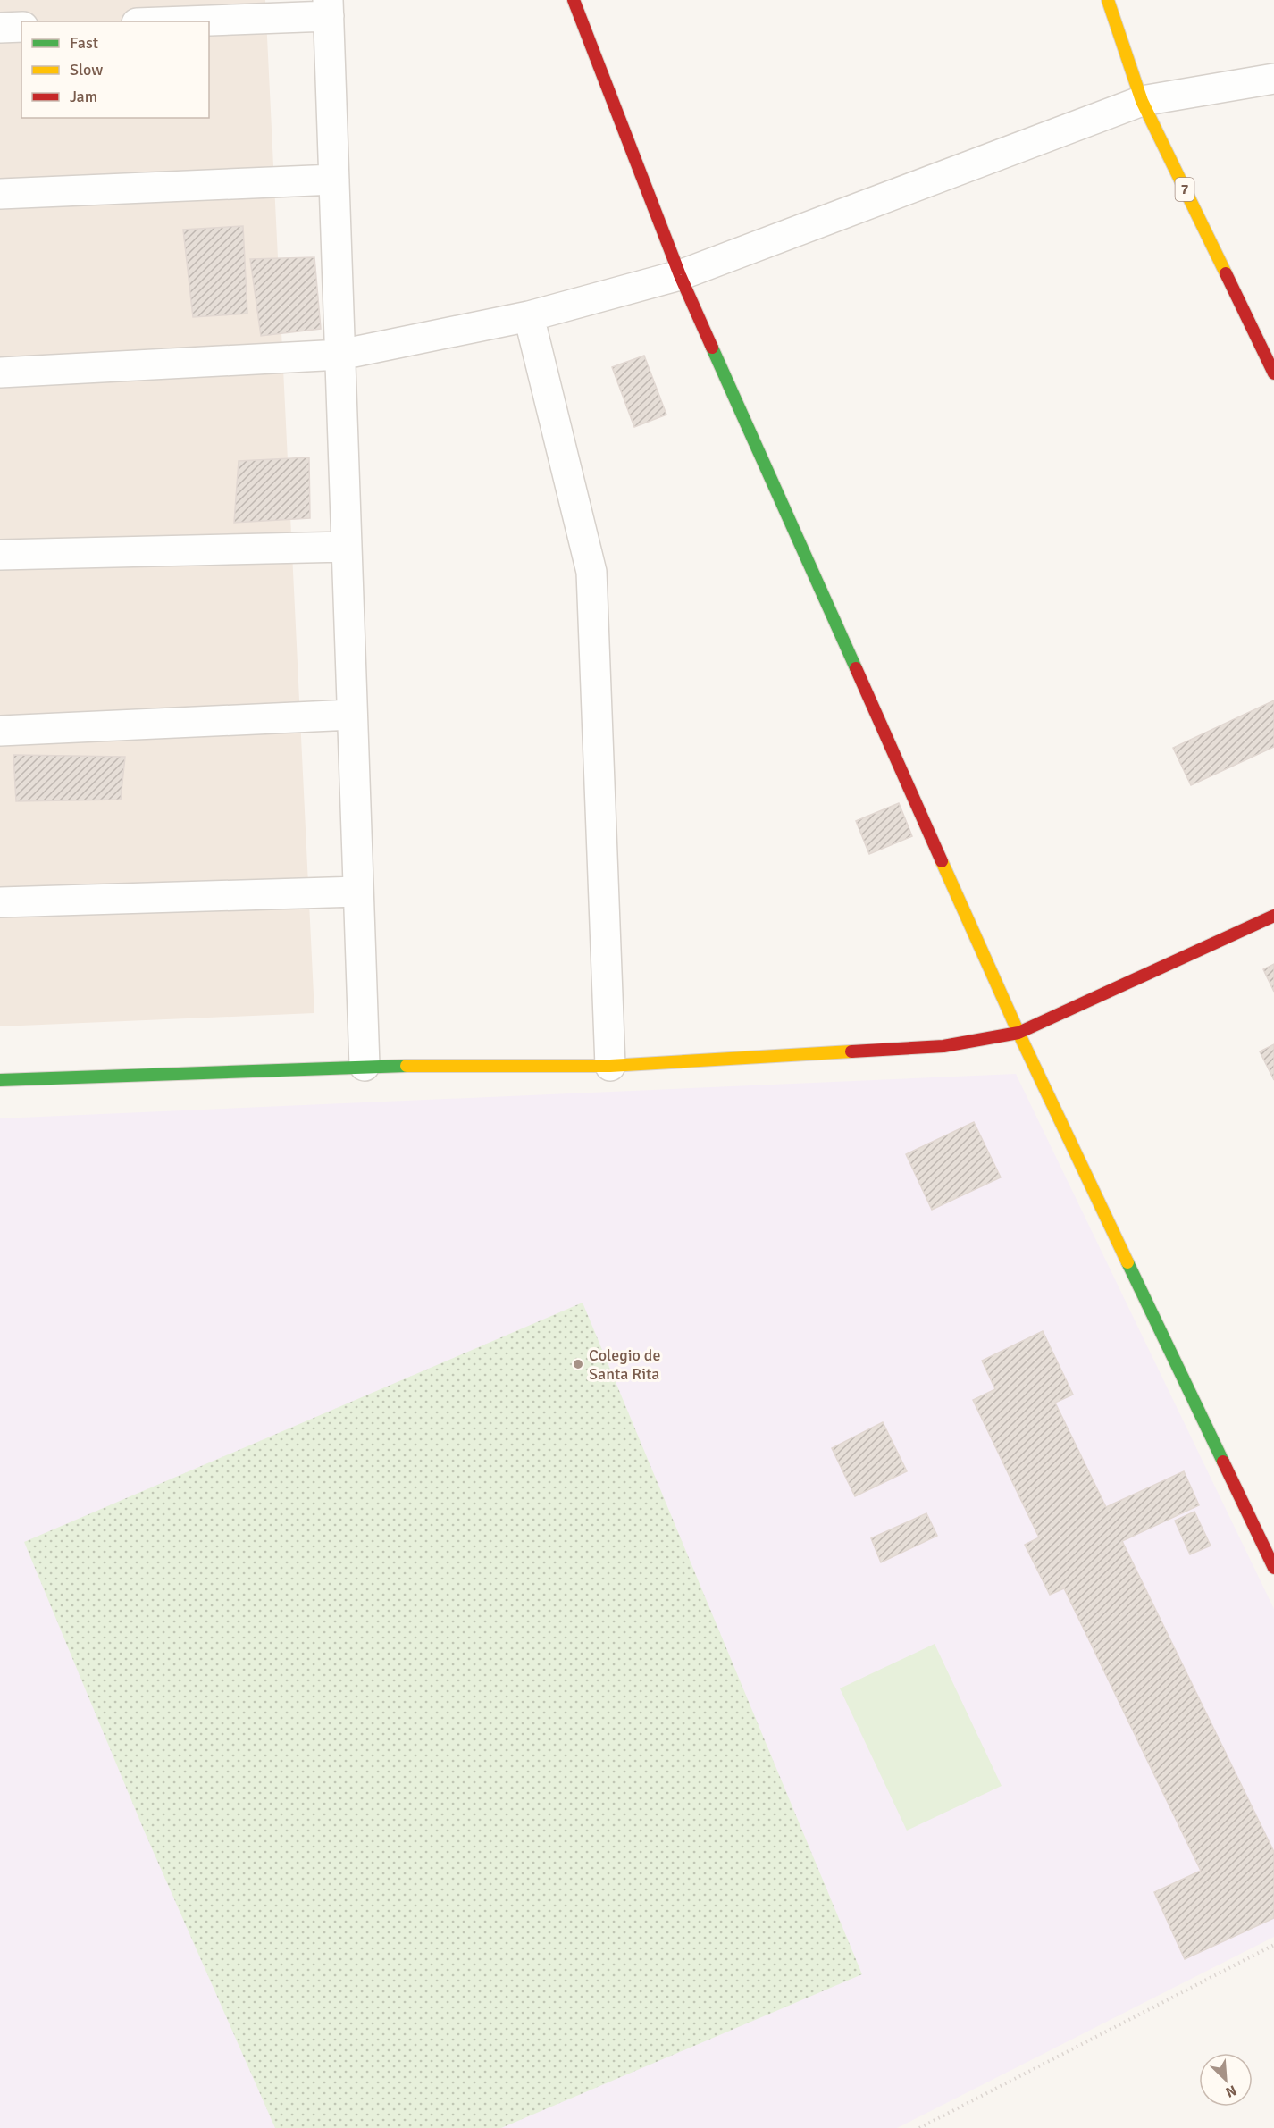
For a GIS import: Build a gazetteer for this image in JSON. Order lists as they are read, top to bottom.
{
  "streets": {
    "main road": ["7"]
  },
  "places": ["Colegio de Santa Rita"],
  "legend": ["Fast", "Slow", "Jam"],
  "north": "bottom right"
}
